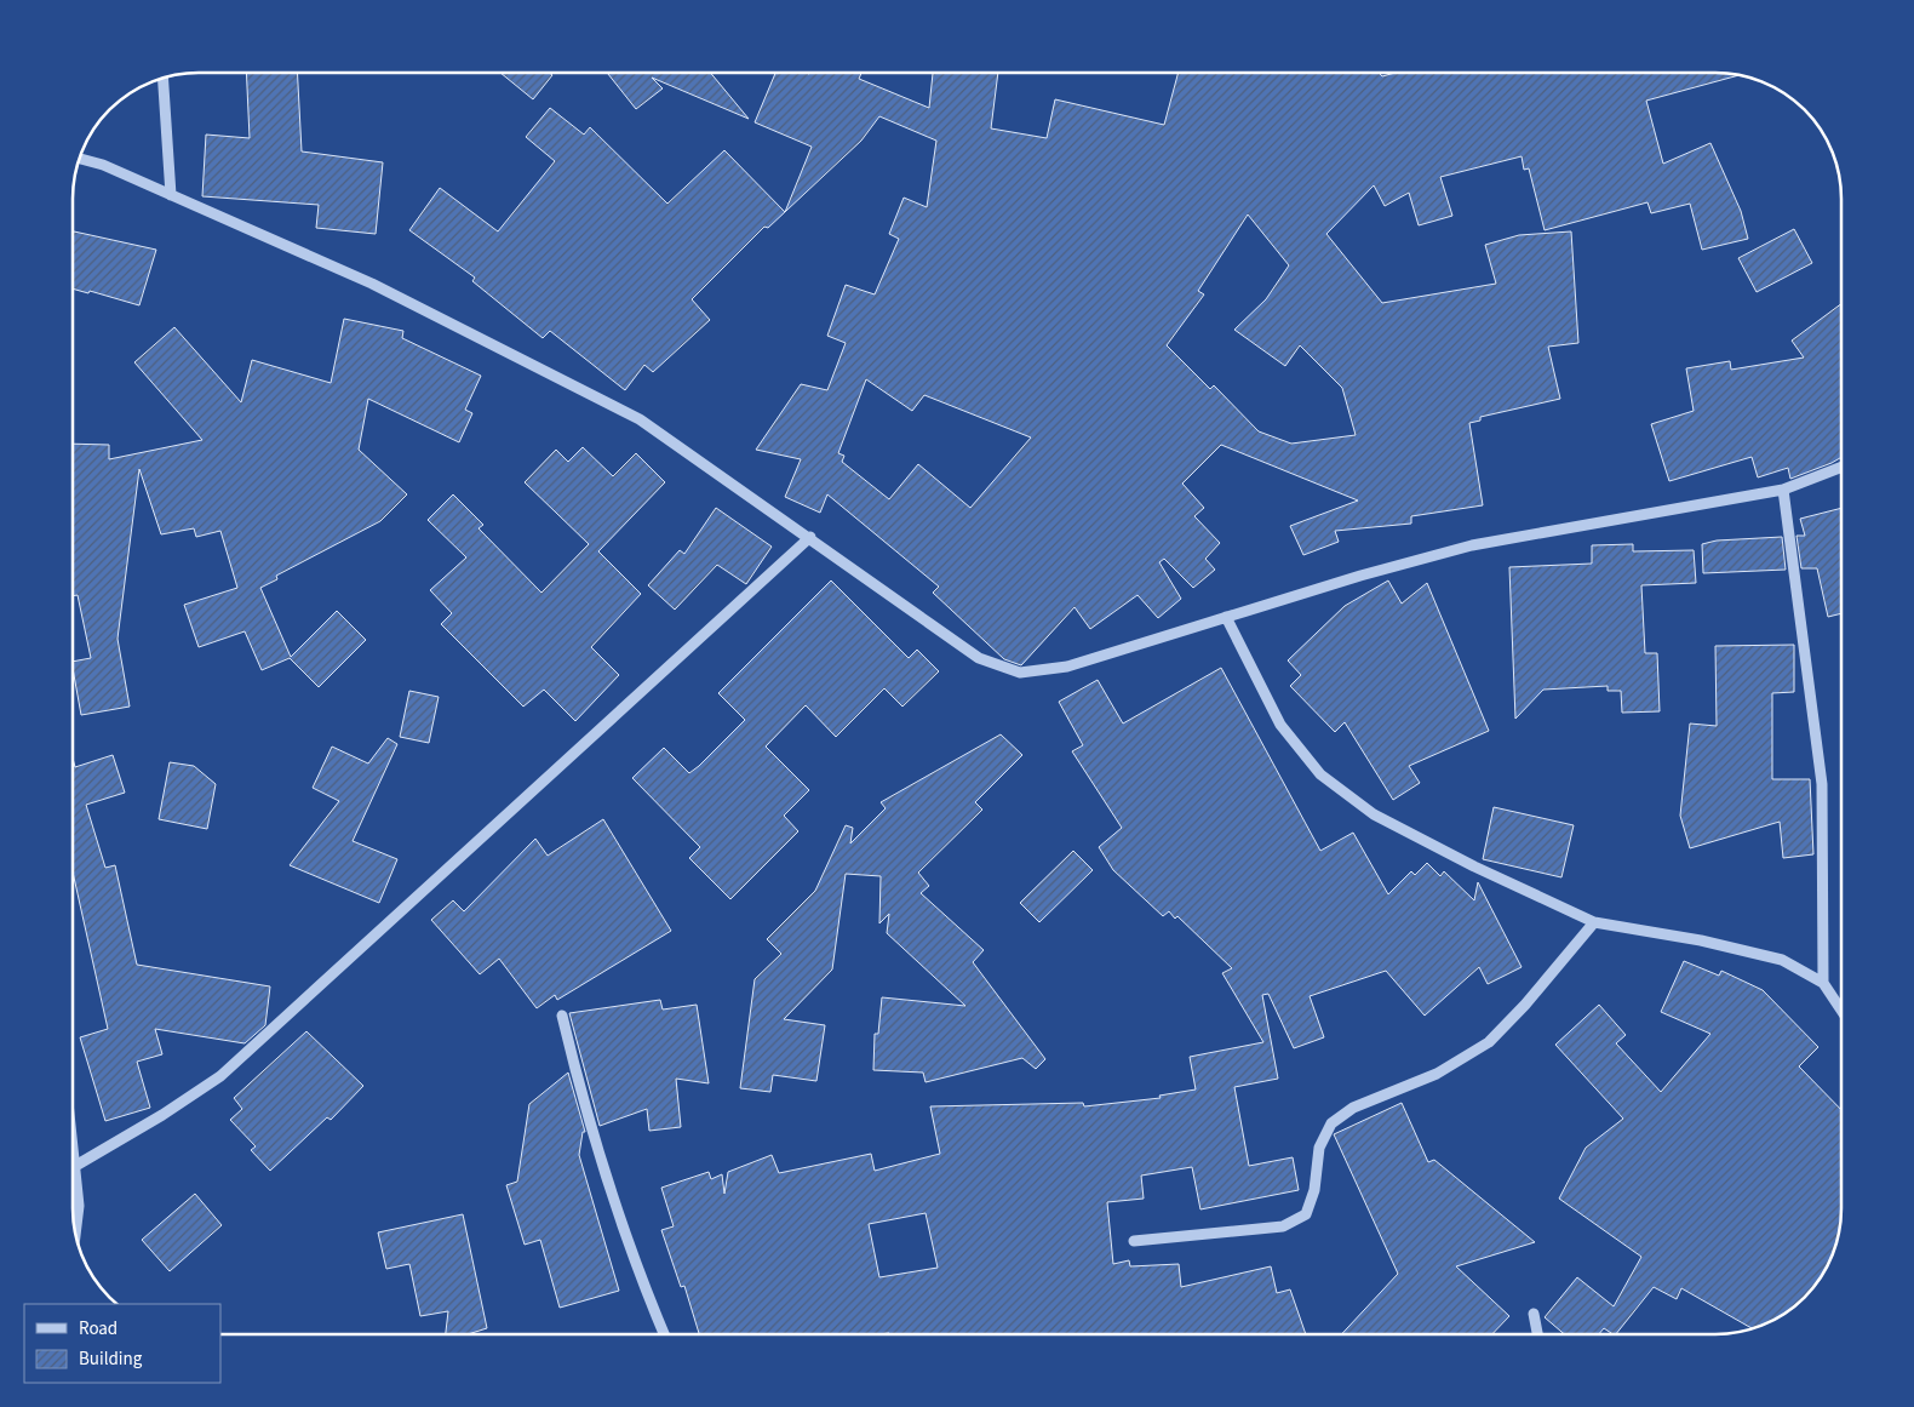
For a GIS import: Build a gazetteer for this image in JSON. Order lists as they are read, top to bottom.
{
  "legend": ["Road", "Building"]
}
